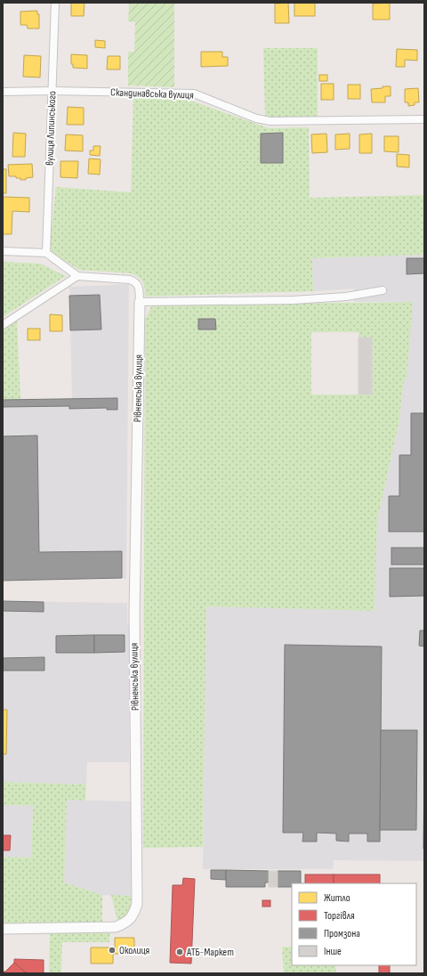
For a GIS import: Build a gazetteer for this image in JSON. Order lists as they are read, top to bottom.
{
  "streets": {
    "street": ["Скандинавська вулиця", "вулиця Липинського", "Рівненська вулиця"]
  },
  "crossings": [
    ["Скандинавська вулиця", "вулиця Липинського"]
  ],
  "places": ["Околиця", "АТБ-Маркет"],
  "legend": [
    "Житло",
    "Торгівля",
    "Промзона",
    "Інше"
  ]
}
